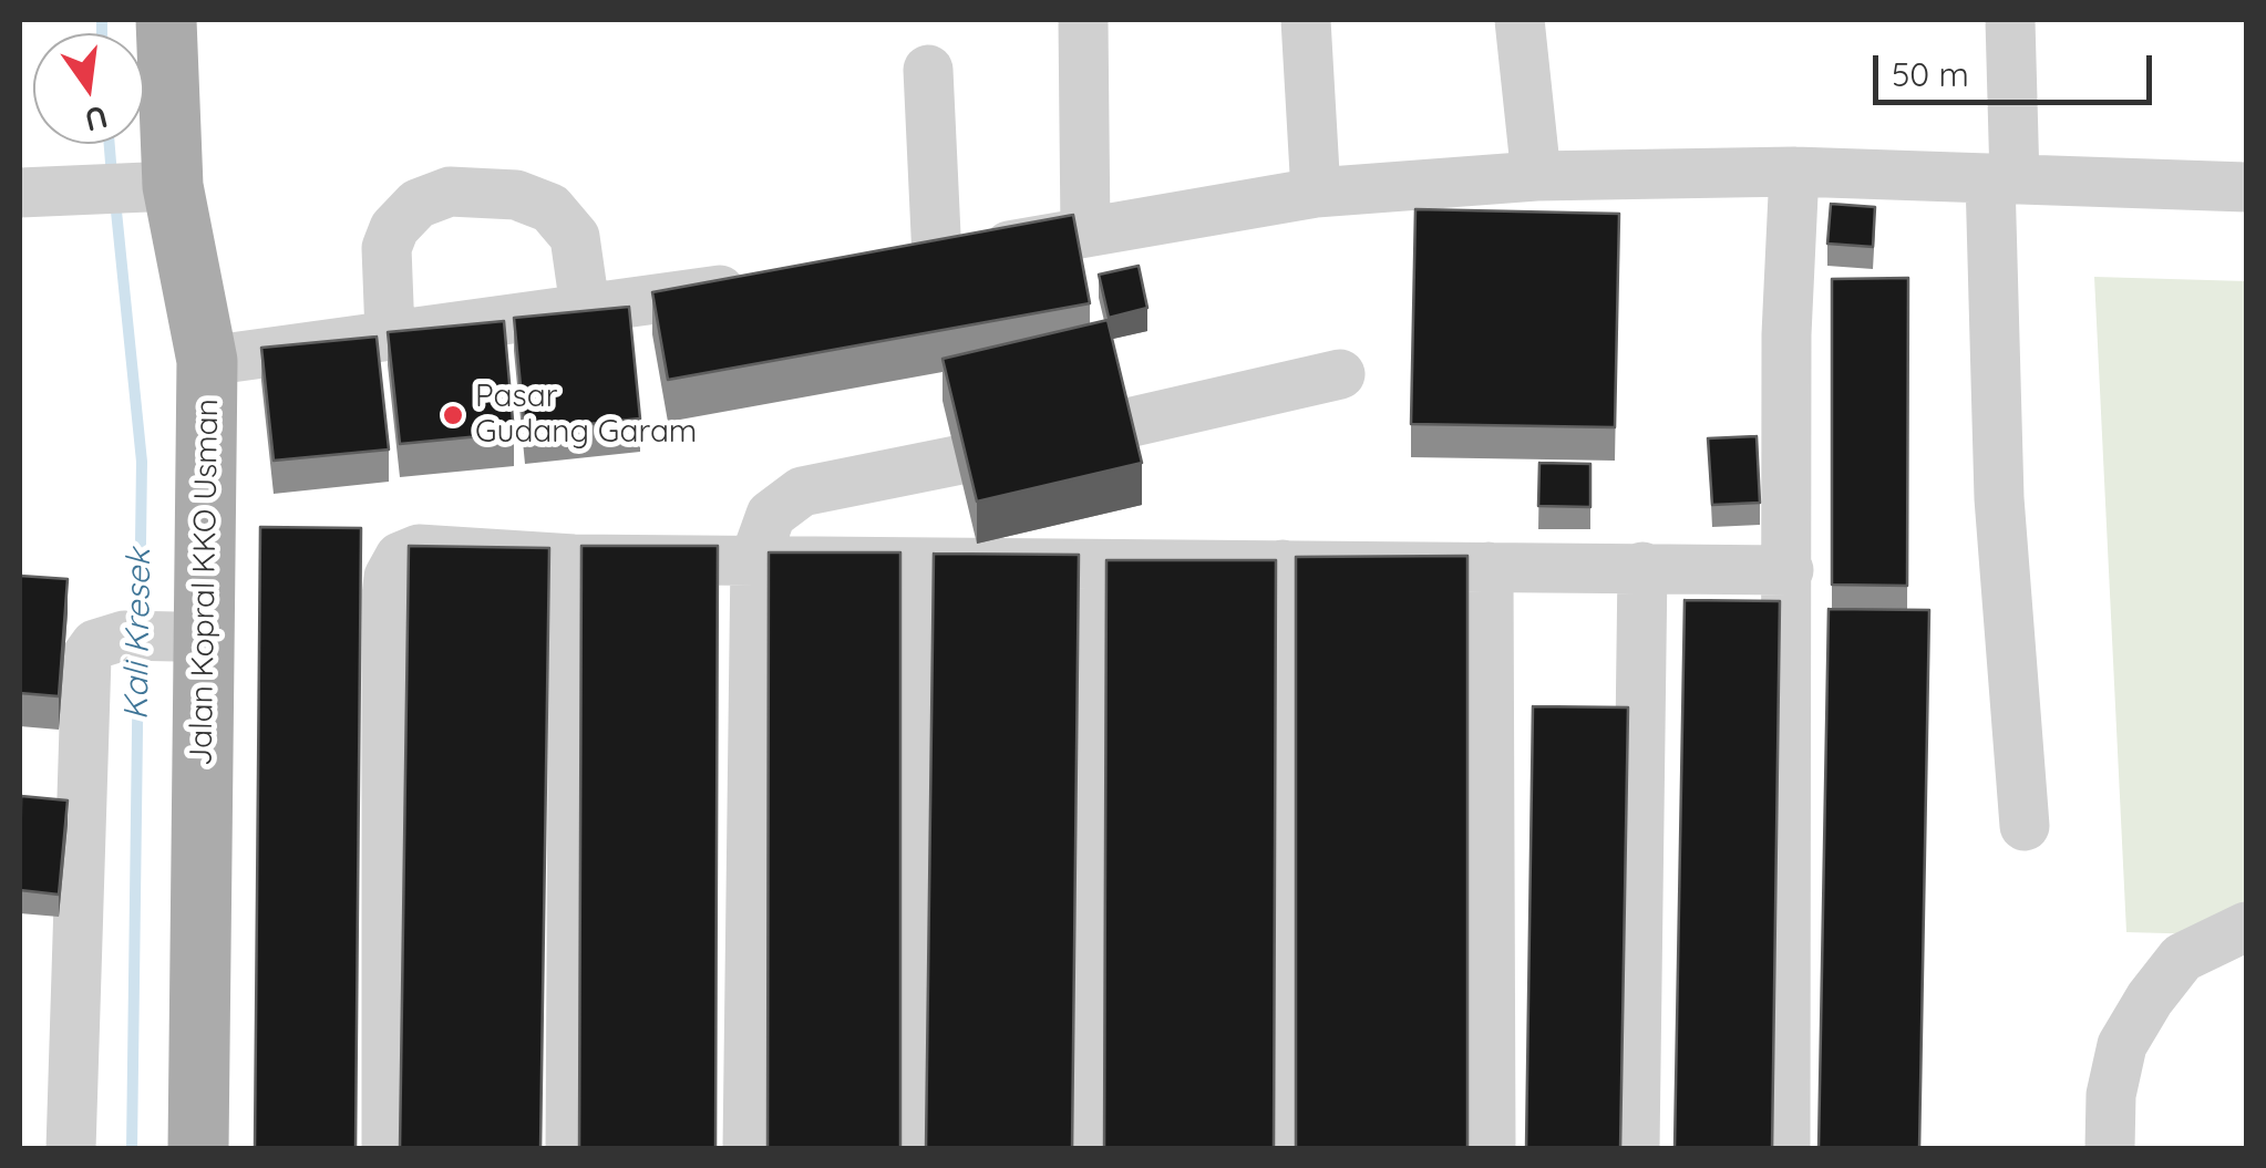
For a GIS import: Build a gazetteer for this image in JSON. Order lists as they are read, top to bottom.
{
  "streets": {
    "main road": ["Jalan Kopral KKO Usman"]
  },
  "water": ["Kali Kresek"],
  "places": ["Pasar Gudang Garam"],
  "scale_bar": "50 m",
  "north": "bottom"
}
